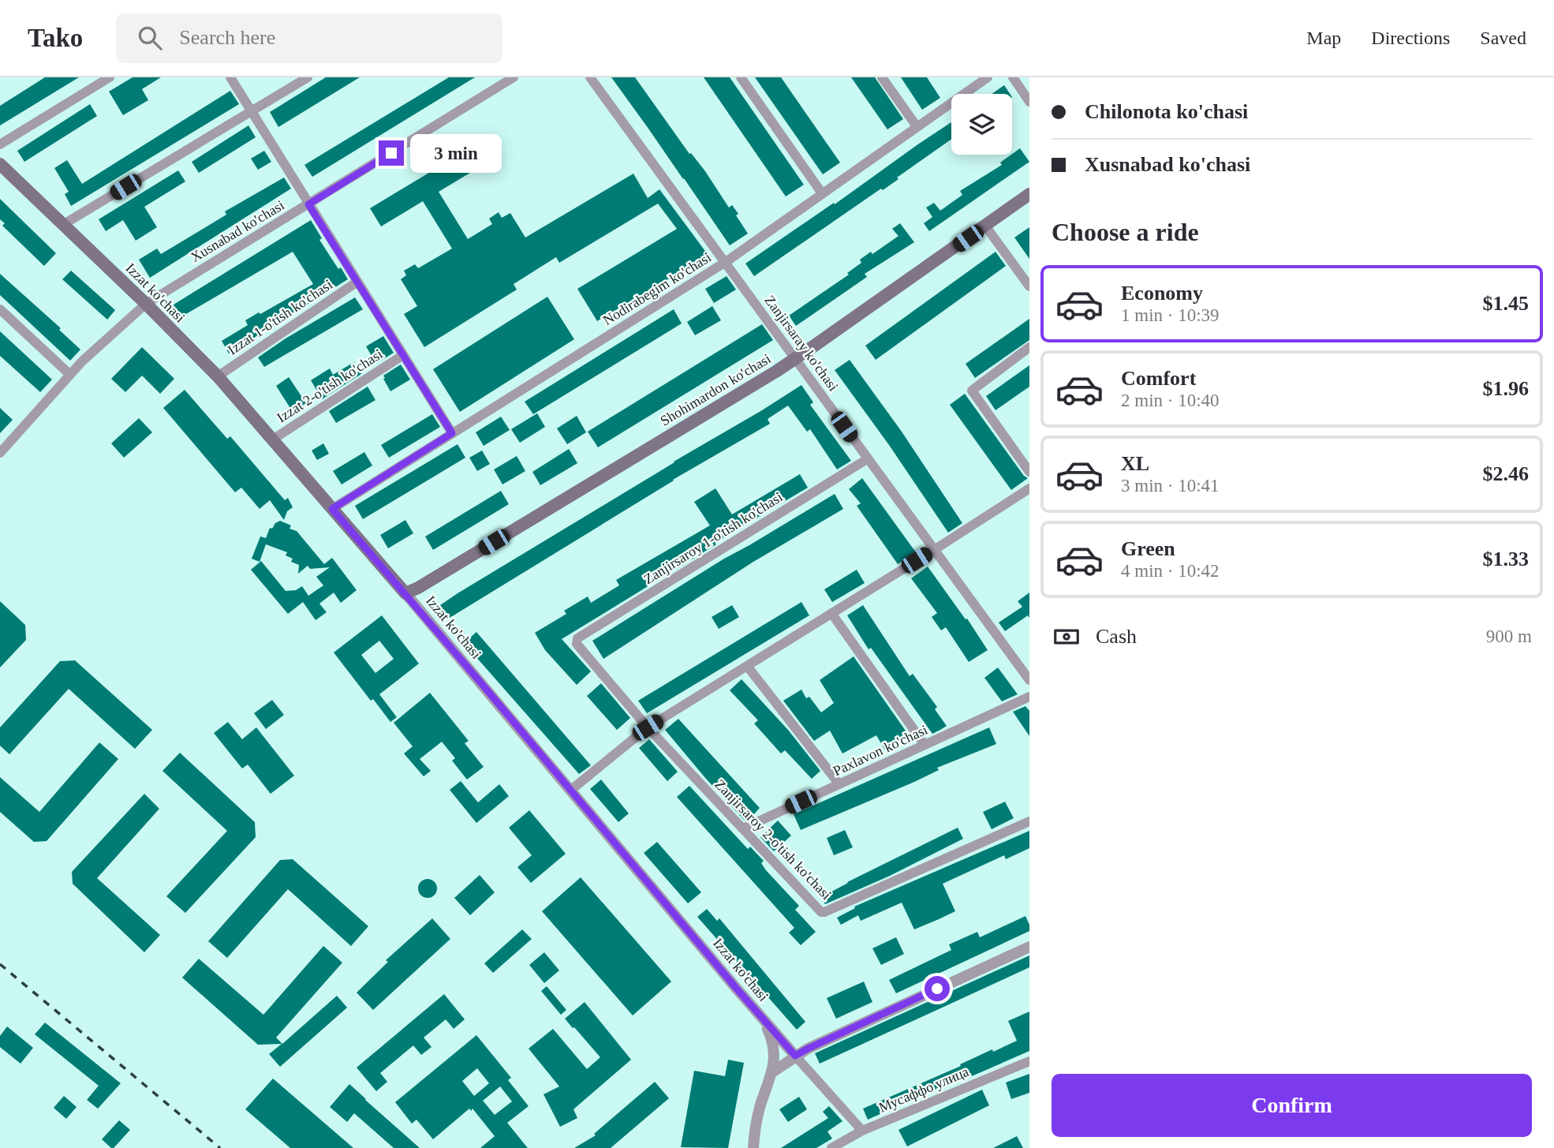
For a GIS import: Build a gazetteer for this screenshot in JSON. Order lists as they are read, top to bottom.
{
  "streets": {
    "main road": ["Izzat ko'chasi", "Shohimardon ko'chasi"],
    "street": [
      "Xusnabad ko'chasi",
      "Nodirabegim ko'chasi",
      "Izzat 1-o'tish ko'chasi",
      "Zanjirsaray ko'chasi",
      "Izzat 2-o'tish ko'chasi",
      "Zanjirsaroy 1-o'tish ko'chasi",
      "Paxlavon ko'chasi",
      "Zanjirsaroy 2-o'tish ko'chasi",
      "Мусаффо улица"
    ]
  },
  "crossings": [
    ["Xusnabad ko'chasi", "Izzat ko'chasi"],
    ["Nodirabegim ko'chasi", "Izzat ko'chasi"],
    ["Nodirabegim ko'chasi", "Zanjirsaray ko'chasi"],
    ["Izzat ko'chasi", "Izzat 1-o'tish ko'chasi"],
    ["Izzat ko'chasi", "Izzat 2-o'tish ko'chasi"],
    ["Izzat ko'chasi", "Shohimardon ko'chasi"],
    ["Izzat ko'chasi", "Мусаффо улица"],
    ["Zanjirsaray ko'chasi", "Shohimardon ko'chasi"],
    ["Zanjirsaray ko'chasi", "Zanjirsaroy 1-o'tish ko'chasi"],
    ["Zanjirsaroy 1-o'tish ko'chasi", "Zanjirsaroy 2-o'tish ko'chasi"],
    ["Paxlavon ko'chasi", "Zanjirsaroy 2-o'tish ko'chasi"]
  ],
  "page": {
    "header": "Tako",
    "search": "Search here",
    "nav": ["Map", "Directions", "Saved"],
    "banner": ["Chilonota ko'chasi", "Xusnabad ko'chasi"],
    "bubble": "3 min",
    "heading": "Choose a ride",
    "list": [
      {
        "name": "Economy",
        "note": "1 min · 10:39",
        "value": "$1.45"
      },
      {
        "name": "Comfort",
        "note": "2 min · 10:40",
        "value": "$1.96"
      },
      {
        "name": "XL",
        "note": "3 min · 10:41",
        "value": "$2.46"
      },
      {
        "name": "Green",
        "note": "4 min · 10:42",
        "value": "$1.33"
      }
    ],
    "pay": ["Cash", "900 m"],
    "buttons": "Confirm"
  }
}
